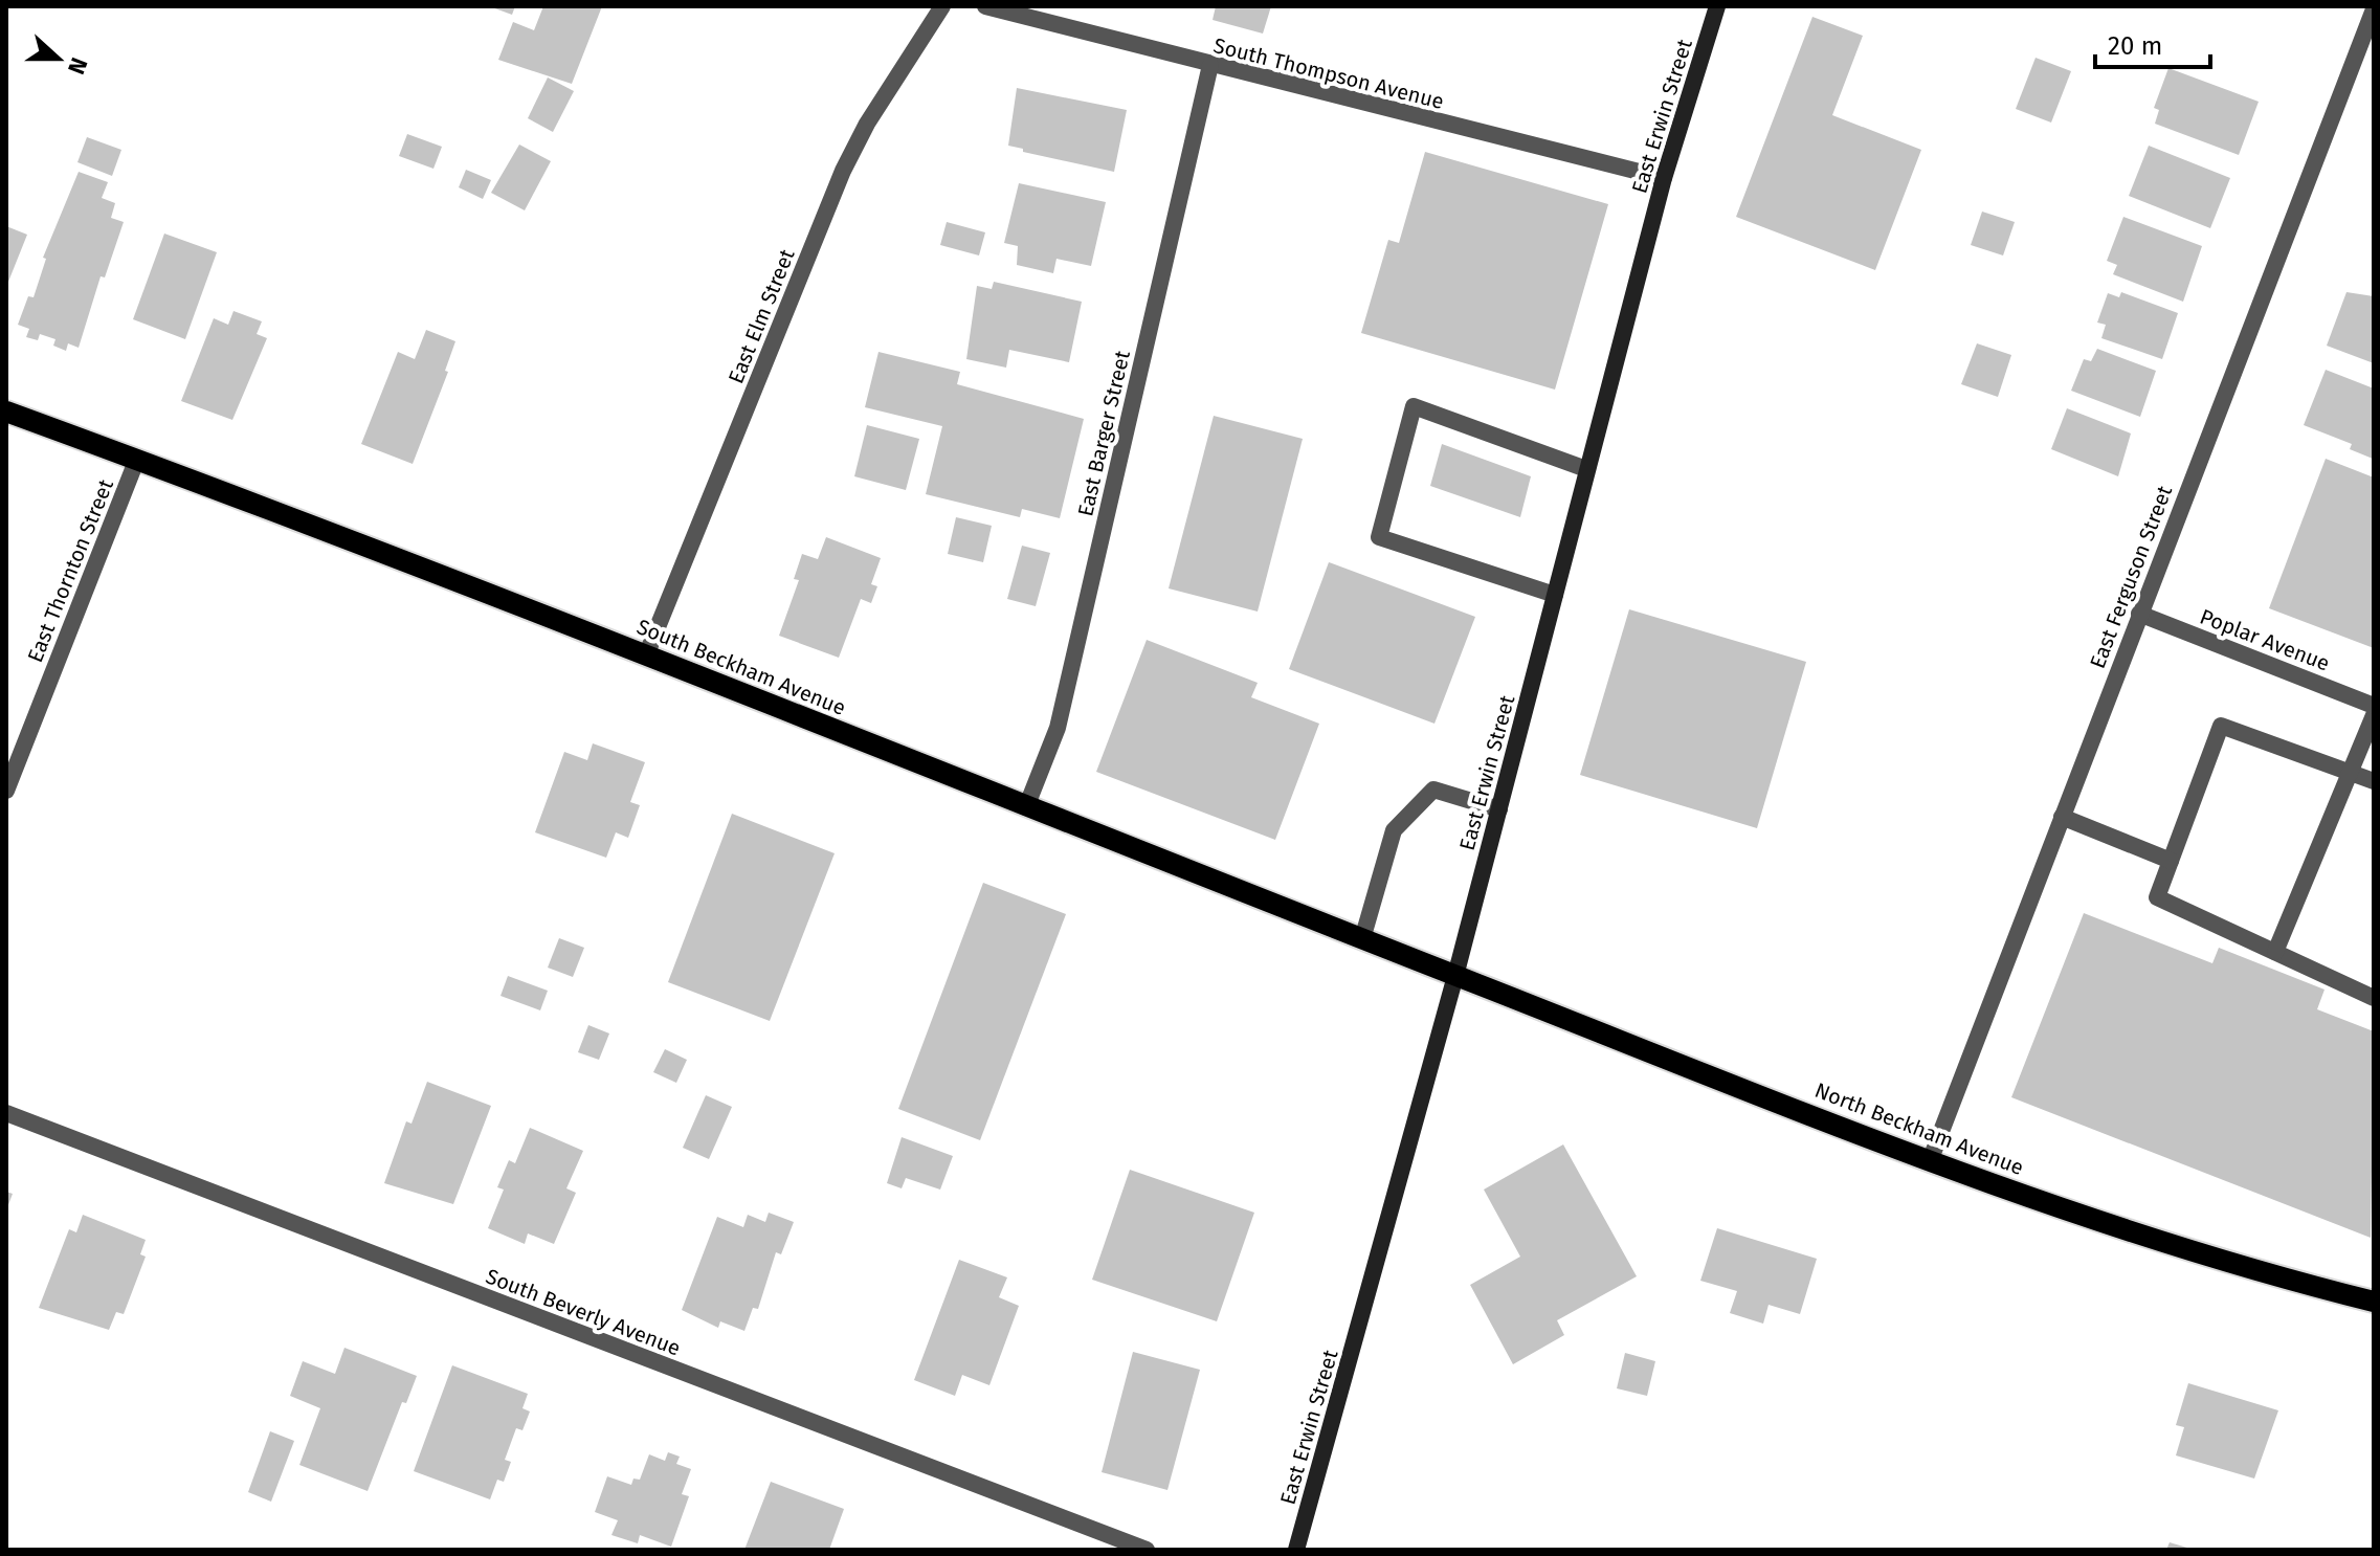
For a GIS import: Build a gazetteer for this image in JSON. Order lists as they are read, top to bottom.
{
  "streets": {
    "main road": ["East Erwin Street", "South Beckham Avenue", "North Beckham Avenue"],
    "street": [
      "South Thompson Avenue",
      "East Elm Street",
      "East Barger Street",
      "East Thornton Street",
      "East Ferguson Street",
      "Poplar Avenue",
      "South Beverly Avenue"
    ]
  },
  "crossings": [
    ["South Thompson Avenue", "East Erwin Street"],
    ["South Thompson Avenue", "East Barger Street"],
    ["East Erwin Street", "South Beckham Avenue"],
    ["East Erwin Street", "North Beckham Avenue"],
    ["East Elm Street", "South Beckham Avenue"],
    ["East Barger Street", "South Beckham Avenue"],
    ["East Thornton Street", "South Beckham Avenue"],
    ["East Ferguson Street", "Poplar Avenue"],
    ["East Ferguson Street", "North Beckham Avenue"],
    ["South Beckham Avenue", "North Beckham Avenue"]
  ],
  "scale_bar": "20 m",
  "north": "right"
}
